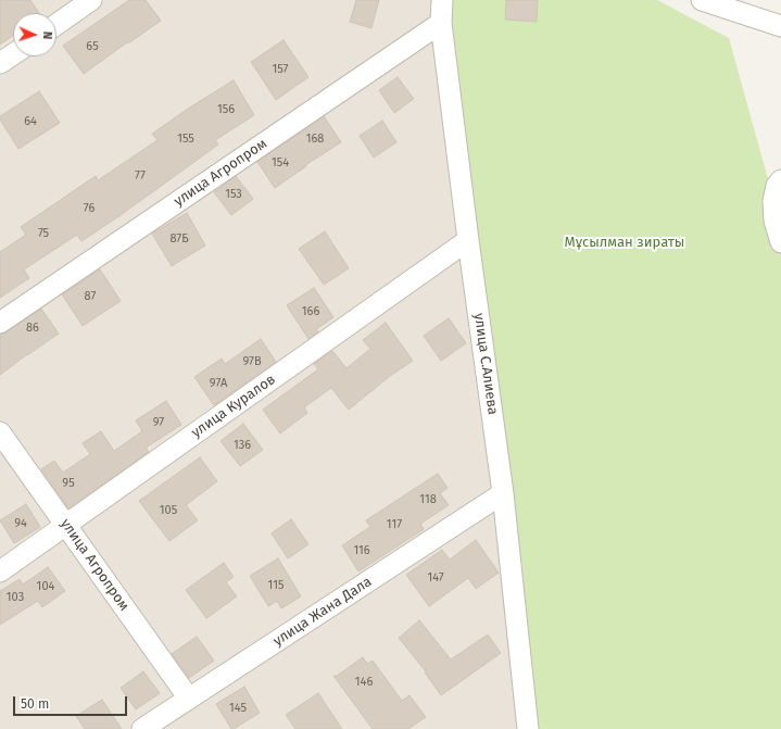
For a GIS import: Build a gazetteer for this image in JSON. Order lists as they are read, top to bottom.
{
  "streets": {
    "street": [
      "улица Агропром",
      "улица С.Алиева",
      "улица Куралов",
      "улица Жана Дала"
    ]
  },
  "crossings": [
    ["улица Агропром", "улица С.Алиева"],
    ["улица Агропром", "улица Куралов"],
    ["улица Агропром", "улица Жана Дала"],
    ["улица С.Алиева", "улица Куралов"],
    ["улица С.Алиева", "улица Жана Дала"]
  ],
  "parks": ["Мұсылман зираты"],
  "house_numbers": [
    "65",
    "157",
    "156",
    "64",
    "155",
    "168",
    "154",
    "77",
    "153",
    "76",
    "75",
    "87Б",
    "87",
    "166",
    "86",
    "97В",
    "97А",
    "97",
    "136",
    "95",
    "118",
    "105",
    "94",
    "117",
    "116",
    "147",
    "115",
    "104",
    "103",
    "146",
    "145"
  ],
  "scale_bar": "50 m",
  "north": "right"
}
